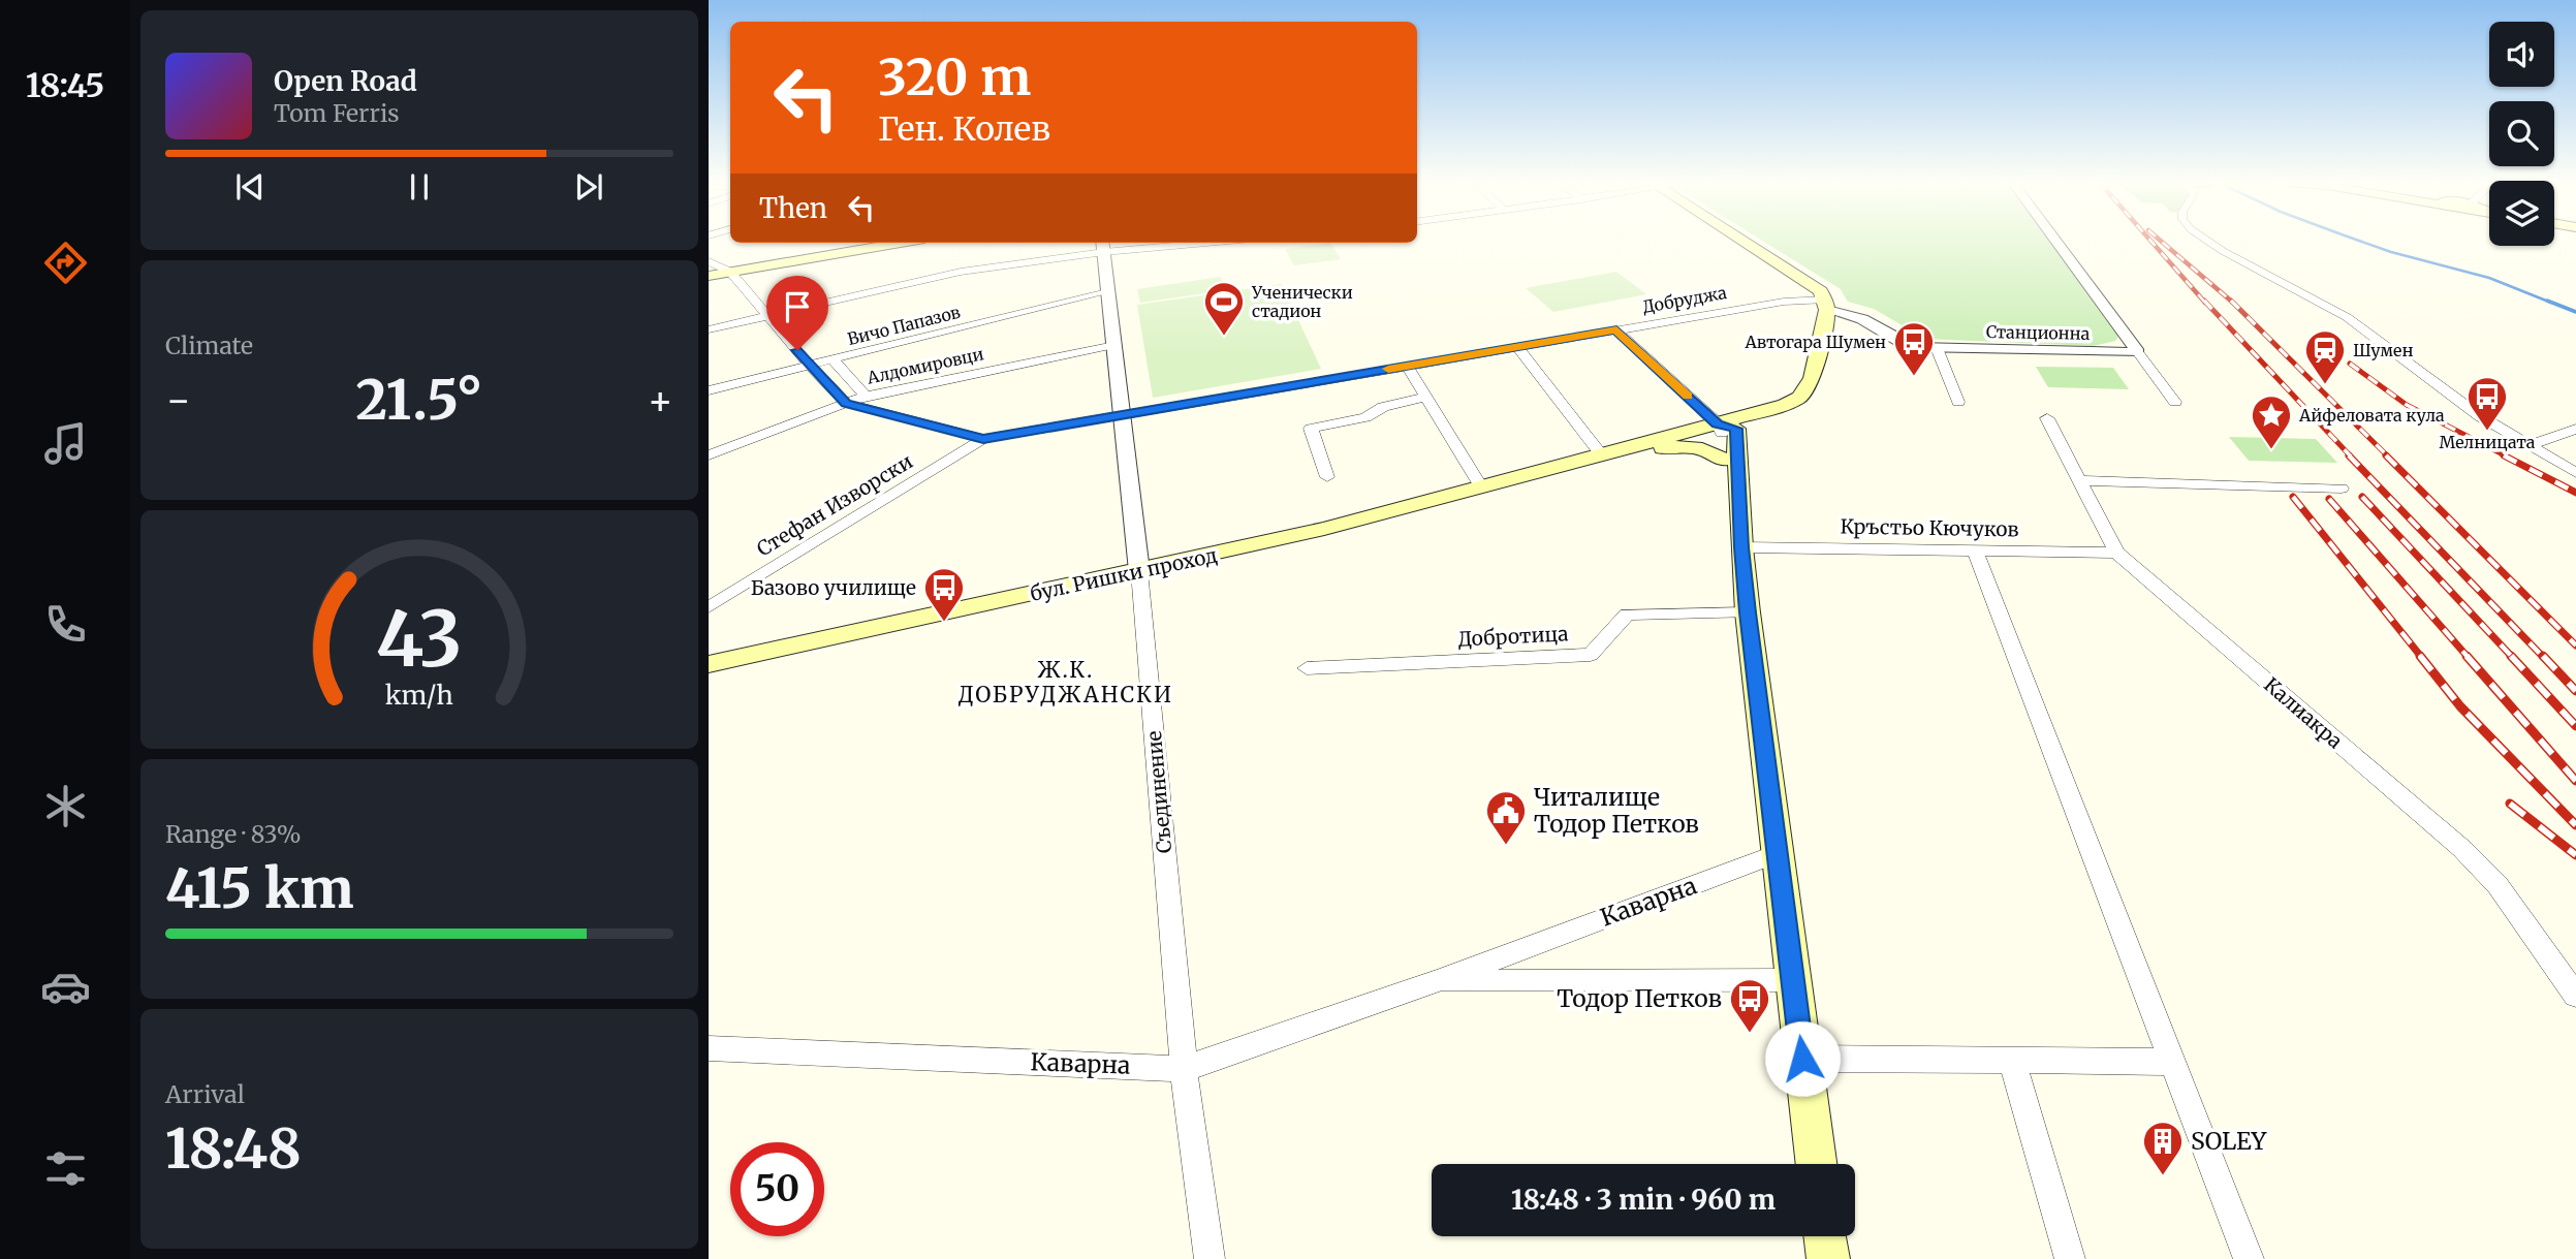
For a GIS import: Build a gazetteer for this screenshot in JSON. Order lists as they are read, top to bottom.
{
  "streets": {
    "main road": ["бул. Ришки проход"],
    "street": [
      "Добруджа",
      "Вичо Папазов",
      "Станционна",
      "Алдомировци",
      "Стефан Изворски",
      "Кръстьо Кючуков",
      "Добротица",
      "Калиакра",
      "Съединение",
      "Каварна"
    ]
  },
  "crossings": [
    ["Добруджа", "Станционна"],
    ["Добруджа", "Стефан Изворски"],
    ["Добруджа", "Съединение"],
    ["Вичо Папазов", "Съединение"],
    ["Алдомировци", "Съединение"],
    ["Кръстьо Кючуков", "Калиакра"],
    ["бул. Ришки проход", "Съединение"],
    ["Съединение", "Каварна"]
  ],
  "districts": ["Ж.К. ДОБРУДЖАНСКИ"],
  "places": {
    "sports": ["Ученически стадион"],
    "bus stop": [
      "Автогара Шумен",
      "Мелницата",
      "Базово училище",
      "Тодор Петков"
    ],
    "station": ["Шумен"],
    "place": ["Айфеловата кула"],
    "public building": ["Читалище Тодор Петков"],
    "building": ["SOLEY"]
  },
  "page": {
    "tabs": "18:45",
    "turn": ["320 m", "Ген. Колев"],
    "song": ["Open Road", "Tom Ferris"],
    "then": "Then",
    "tile": [
      "Climate",
      ["Range · 83%", "415 km"],
      ["Arrival", "18:48"]
    ],
    "heat": ["−", "21.5°", "+"],
    "limit": "50",
    "trip": "18:48 · 3 min · 960 m",
    "gauge": ["43", "km/h"]
  }
}
